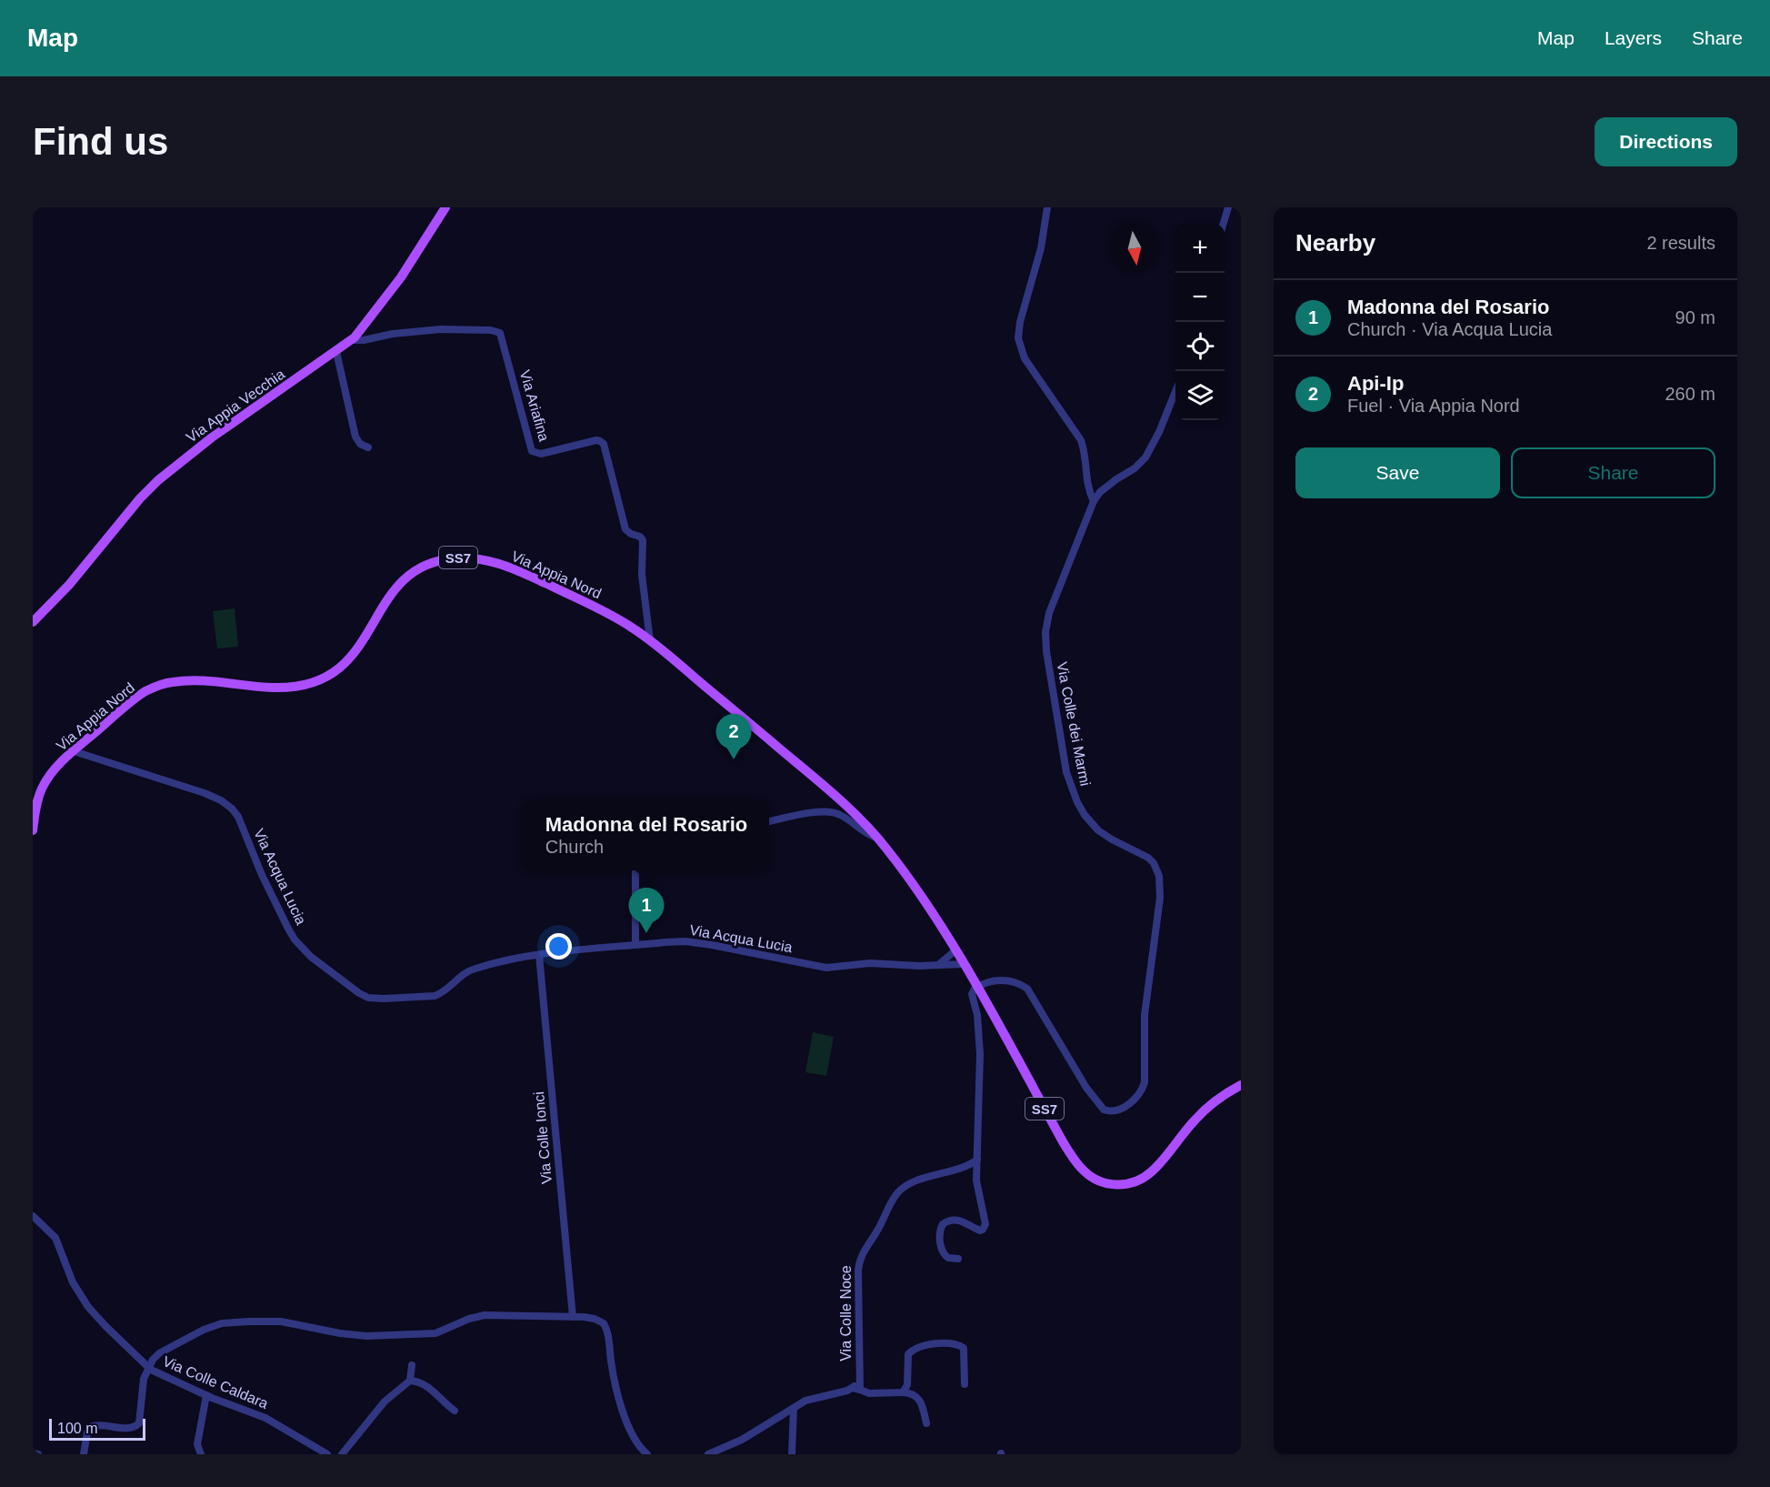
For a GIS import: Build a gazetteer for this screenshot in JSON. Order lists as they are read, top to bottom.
{
  "streets": {
    "main road": ["Via Appia Vecchia", "SS7", "Via Appia Nord"],
    "street": [
      "Via Ariafina",
      "Via Colle dei Marmi",
      "Via Acqua Lucia",
      "Via Colle Ionci",
      "Via Colle Noce",
      "Via Colle Caldara"
    ]
  },
  "crossings": [
    ["Via Appia Vecchia", "Via Ariafina"],
    ["Via Ariafina", "Via Appia Nord"],
    ["SS7", "Via Appia Nord"],
    ["SS7", "Via Colle dei Marmi"],
    ["SS7", "Via Acqua Lucia"],
    ["Via Appia Nord", "Via Acqua Lucia"],
    ["Via Acqua Lucia", "Via Colle Ionci"]
  ],
  "scale_bar": "100 m",
  "north": "bottom",
  "page": {
    "header": "Map",
    "nav": ["Map", "Layers", "Share"],
    "buttons": [
      "Directions",
      ["Save", "Share"]
    ],
    "title": "Find us",
    "heading": ["Nearby", "2 results"],
    "map_buttons": ["+", "−"],
    "list": [
      {
        "mark": "1",
        "name": "Madonna del Rosario",
        "note": "Church · Via Acqua Lucia",
        "value": "90 m"
      },
      {
        "mark": "2",
        "name": "Api-Ip",
        "note": "Fuel · Via Appia Nord",
        "value": "260 m"
      }
    ],
    "pins": ["2", "1"],
    "popup": ["Madonna del Rosario", "Church"],
    "scale": "100 m"
  }
}
